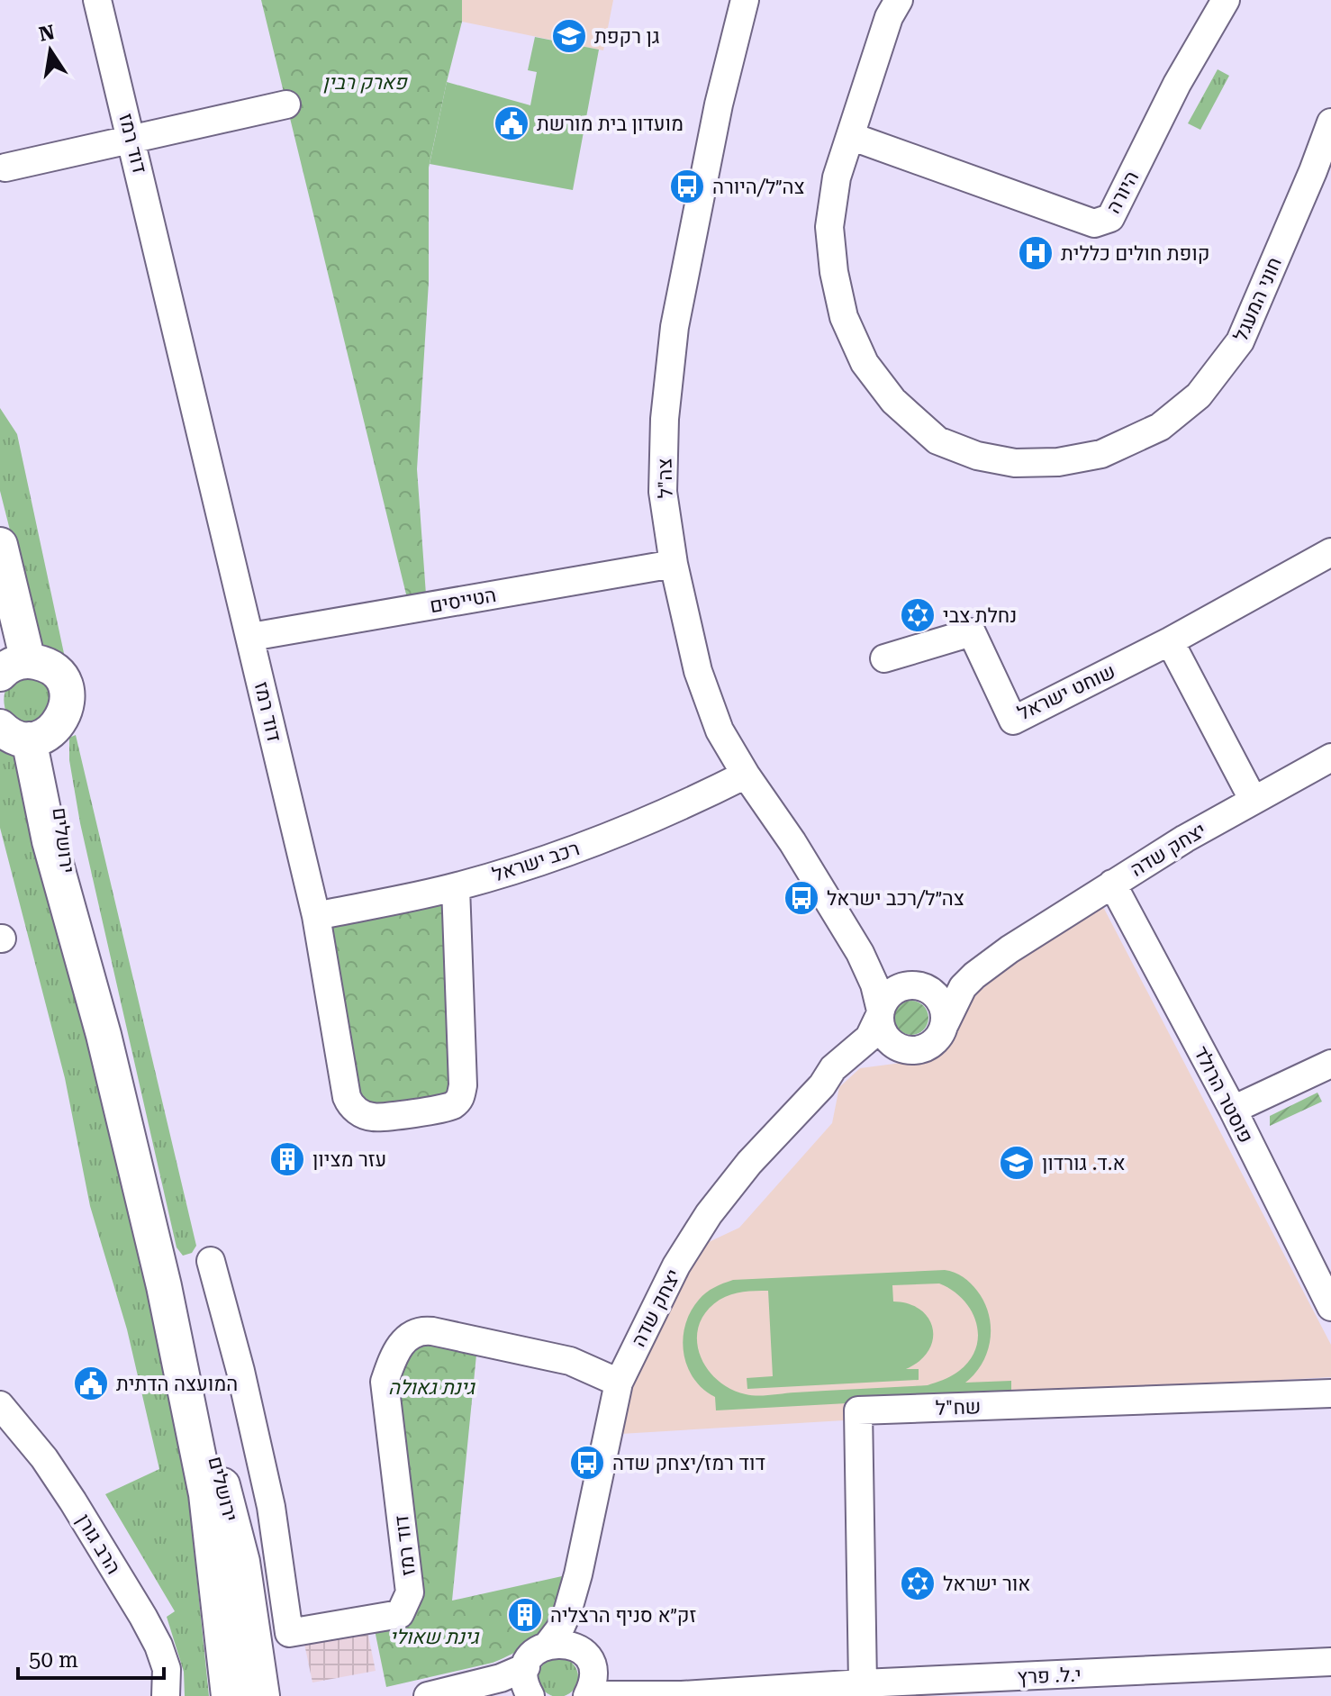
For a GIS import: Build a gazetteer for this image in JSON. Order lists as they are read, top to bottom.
{
  "streets": {
    "main road": ["ירושלים"],
    "street": [
      "דוד רמז",
      "היורה",
      "חוני המעגל",
      "צה\"ל",
      "הטייסים",
      "שוחט ישראל",
      "יצחק שדה",
      "רכב ישראל",
      "פוסטר הרולד",
      "שח\"ל",
      "הרב גורן",
      "י.ל. פרץ"
    ]
  },
  "crossings": [
    ["דוד רמז", "הטייסים"],
    ["דוד רמז", "יצחק שדה"],
    ["דוד רמז", "רכב ישראל"],
    ["היורה", "חוני המעגל"],
    ["צה\"ל", "הטייסים"],
    ["צה\"ל", "יצחק שדה"],
    ["צה\"ל", "רכב ישראל"],
    ["יצחק שדה", "פוסטר הרולד"],
    ["יצחק שדה", "י.ל. פרץ"],
    ["שח\"ל", "י.ל. פרץ"]
  ],
  "parks": ["פארק רבין", "גינת גאולה", "גינת שאולי"],
  "places": {
    "school or university": ["גן רקפת", "א.ד. גורדון"],
    "public building": ["מועדון בית מורשת", "המועצה הדתית"],
    "bus stop": ["צה״ל/היורה", "צה״ל/רכב ישראל", "דוד רמז/יצחק שדה"],
    "hospital": ["קופת חולים כללית"],
    "synagogue": ["נחלת צבי", "אור ישראל"],
    "building": ["עזר מציון", "זק״א סניף הרצליה"]
  },
  "scale_bar": "50 m",
  "north": "top"
}
